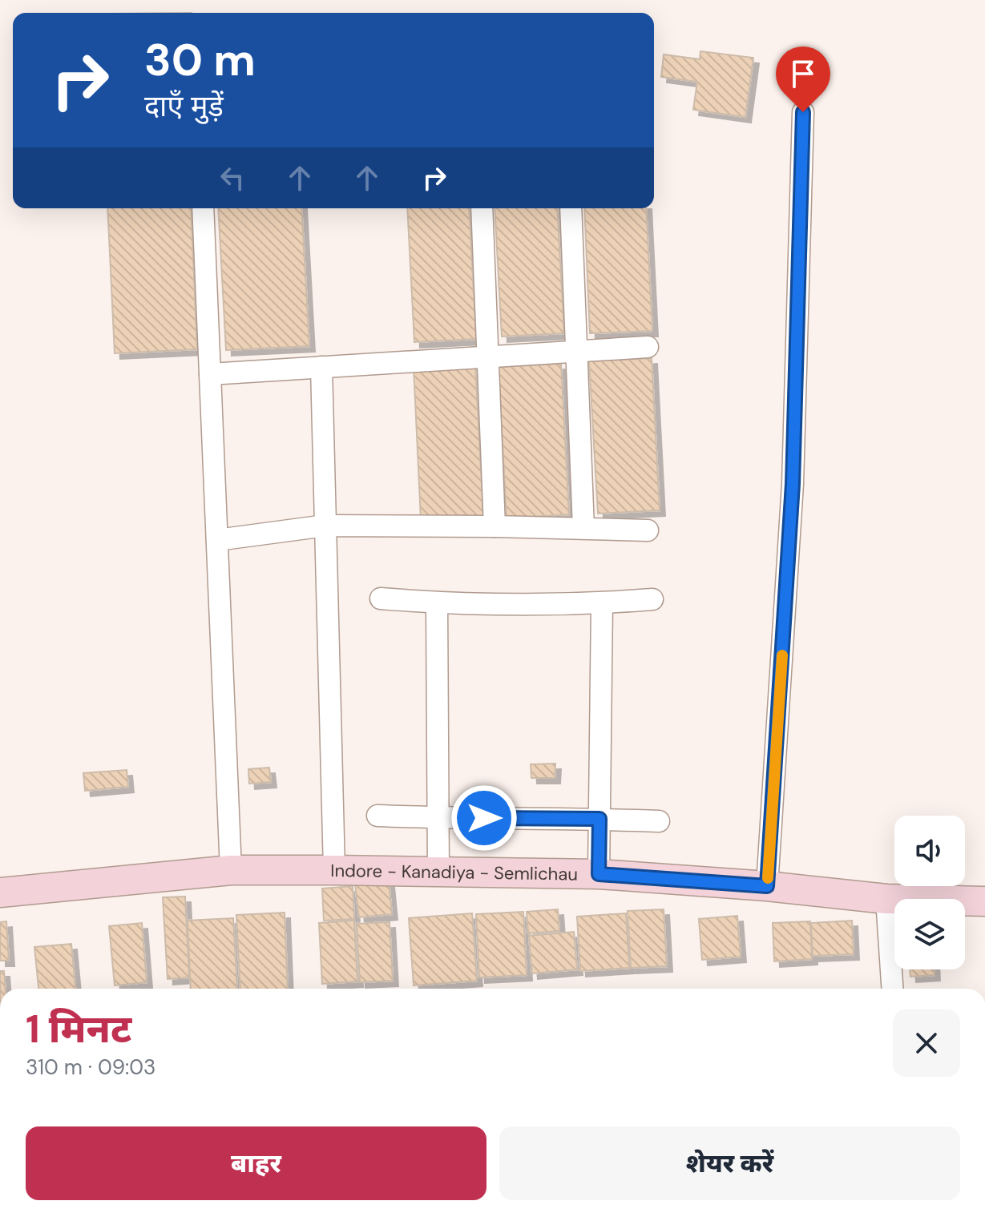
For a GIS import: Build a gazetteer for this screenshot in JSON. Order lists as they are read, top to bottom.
{
  "streets": {
    "main road": ["Indore - Kanadiya - Semlichau"]
  },
  "page": {
    "turn": ["30 m", "दाएँ मुड़ें"],
    "heading": ["1 मिनट", "310 m · 09:03"],
    "buttons": ["बाहर", "शेयर करें"]
  }
}
